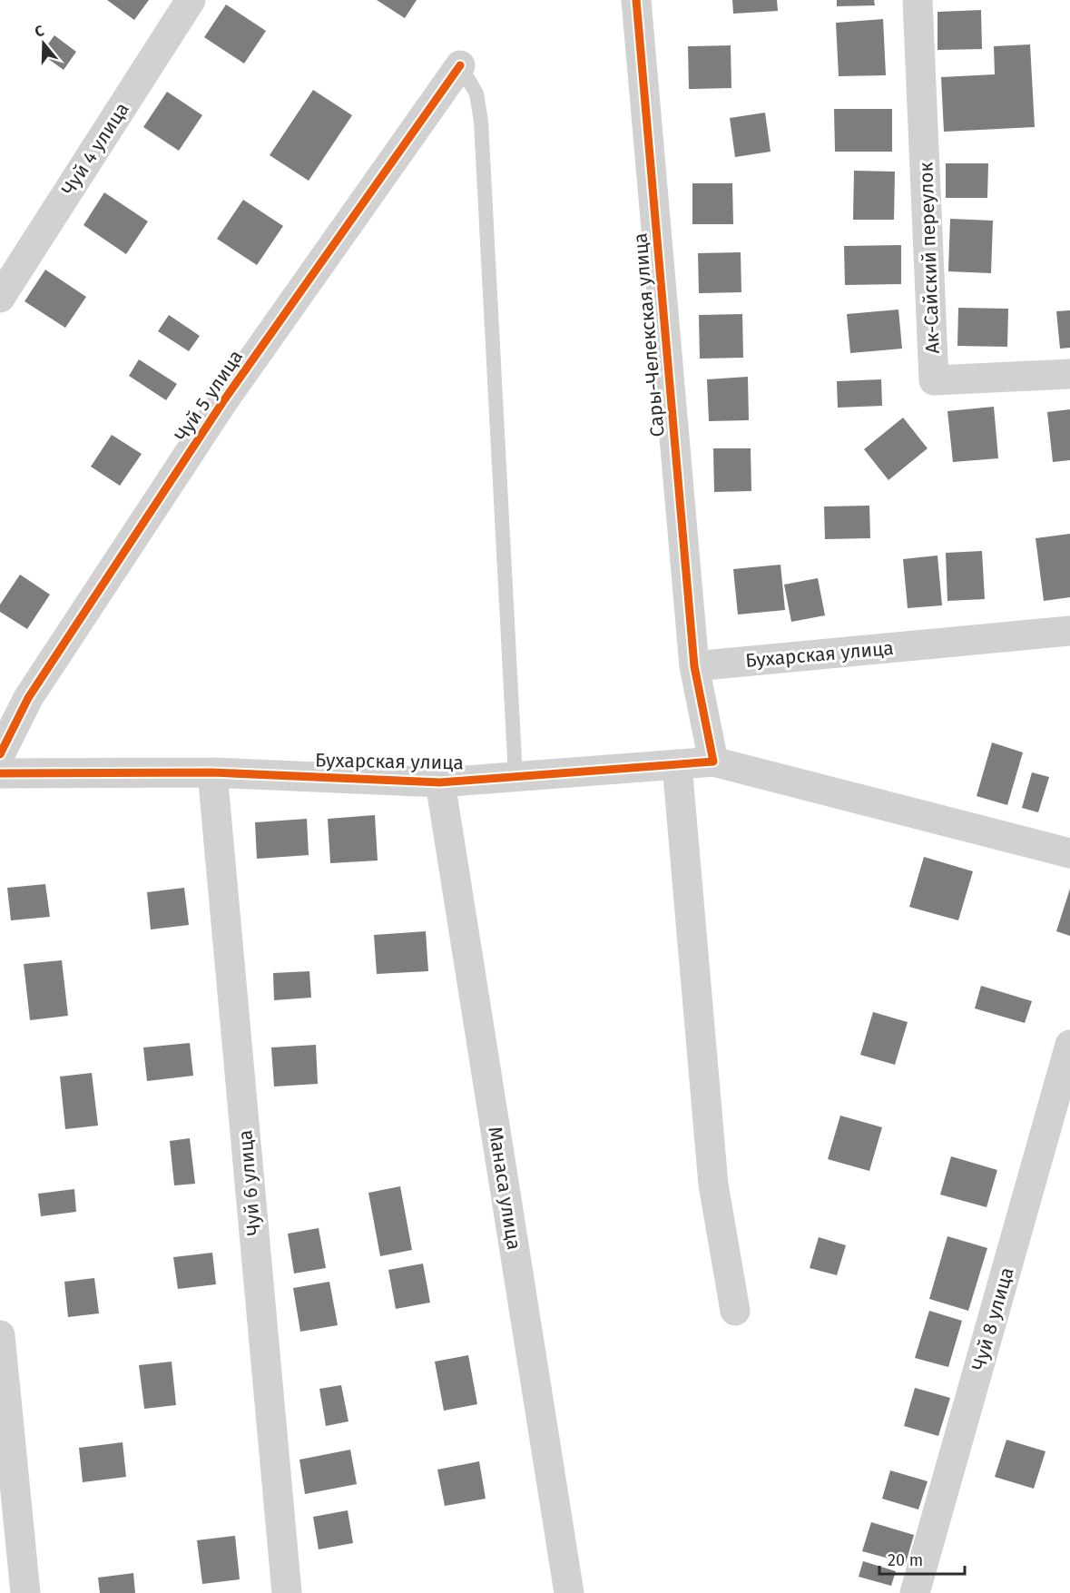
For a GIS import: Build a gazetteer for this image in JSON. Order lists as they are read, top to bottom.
{
  "streets": {
    "street": [
      "Чуй 4 улица",
      "Ак-Сайский переулок",
      "Сары-Челекская улица",
      "Чуй 5 улица",
      "Бухарская улица",
      "Чуй 6 улица",
      "Манаса улица",
      "Чуй 8 улица"
    ]
  },
  "crossings": [
    ["Сары-Челекская улица", "Бухарская улица"],
    ["Бухарская улица", "Чуй 6 улица"],
    ["Бухарская улица", "Манаса улица"]
  ],
  "scale_bar": "20 m",
  "north": "top"
}
